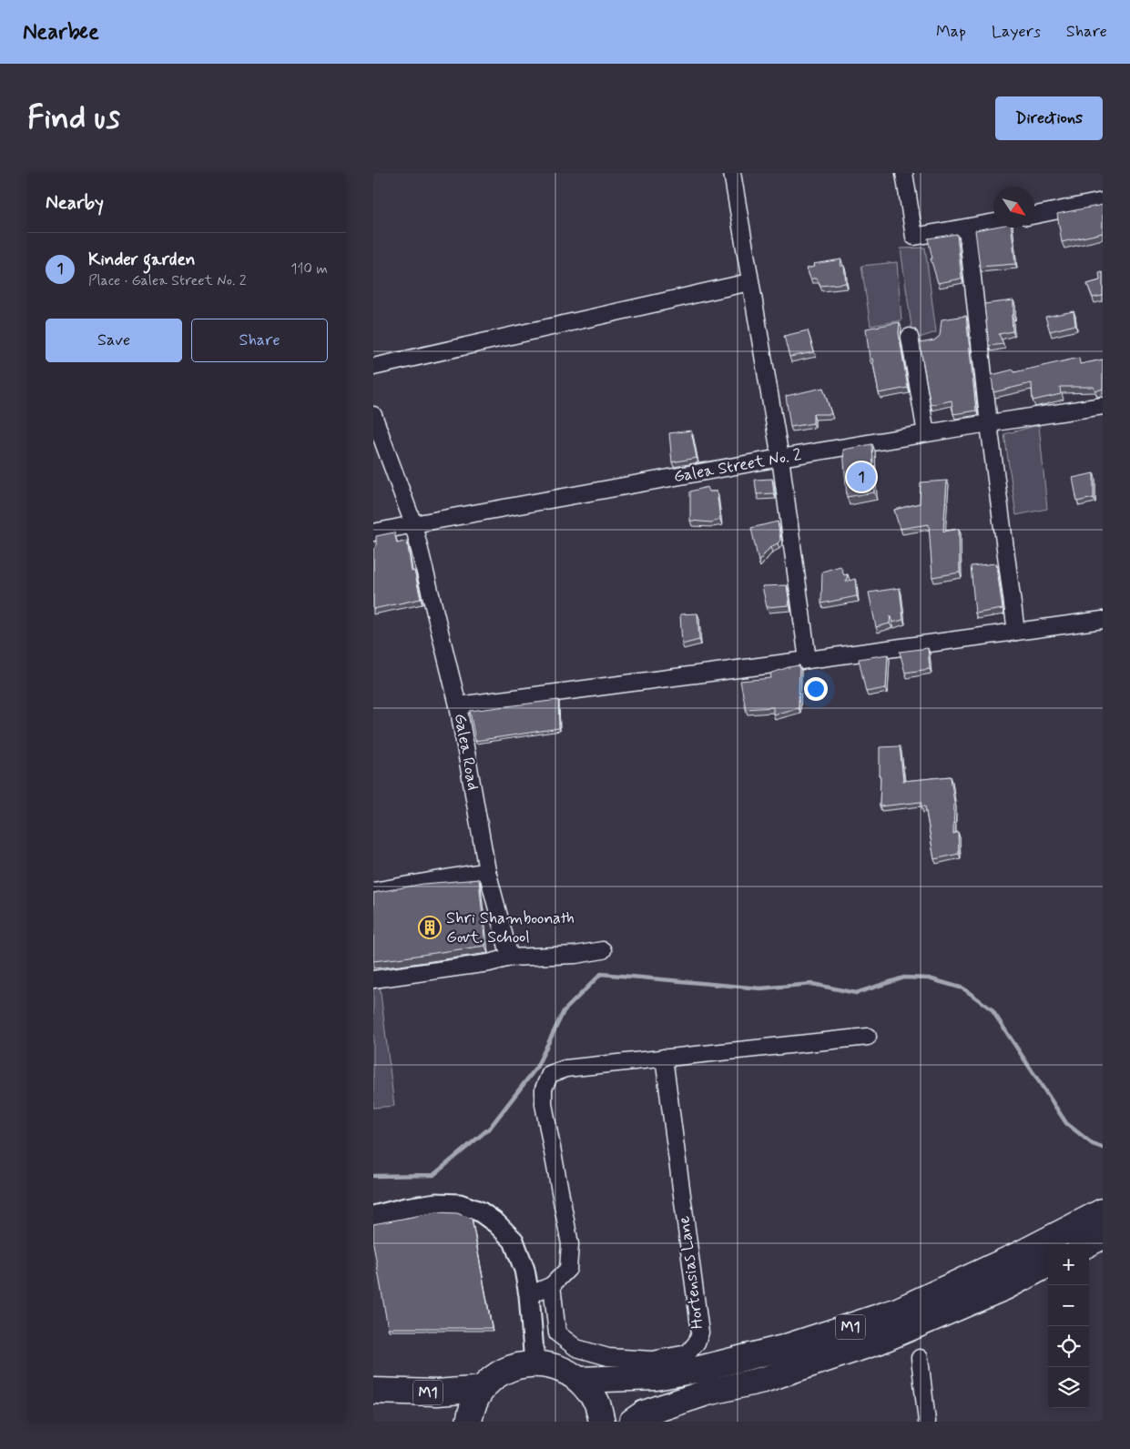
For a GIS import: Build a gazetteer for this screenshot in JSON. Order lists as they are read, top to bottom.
{
  "streets": {
    "highway": ["M1"],
    "street": ["Galea Street No. 2", "Galea Road", "Hortensias Lane"]
  },
  "crossings": [
    ["Galea Street No. 2", "Galea Road"]
  ],
  "places": {
    "building": ["Shri Shamboonath Govt. School"]
  },
  "north": "bottom right",
  "page": {
    "header": "Nearbee",
    "nav": ["Map", "Layers", "Share"],
    "buttons": [
      "Directions",
      ["Save", "Share"]
    ],
    "title": "Find us",
    "heading": "Nearby",
    "list": [
      {
        "mark": "1",
        "name": "Kinder garden",
        "note": "Place · Galea Street No. 2",
        "value": "110 m"
      }
    ],
    "pins": "1",
    "map_buttons": ["+", "−"]
  }
}
